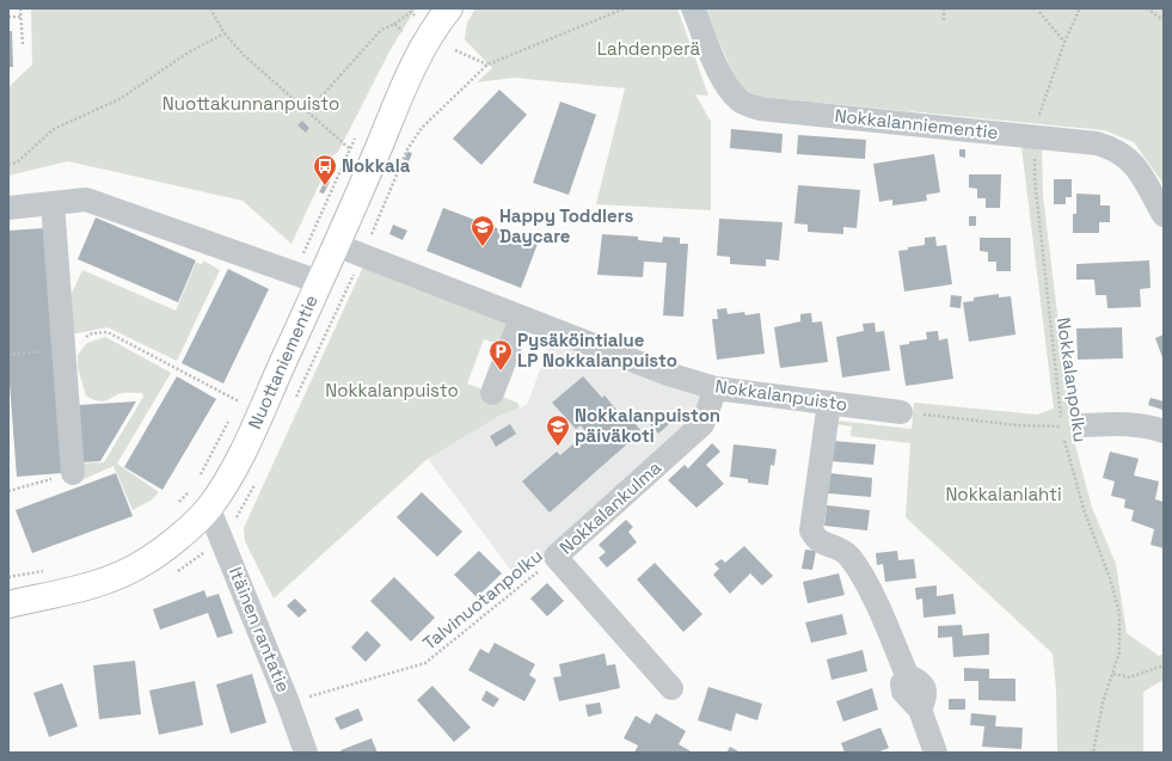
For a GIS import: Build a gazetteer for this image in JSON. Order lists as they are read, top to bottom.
{
  "streets": {
    "main road": ["Nuottaniementie"],
    "street": [
      "Nokkalanniementie",
      "Nokkalanpuisto",
      "Nokkalankulma",
      "Itäinen rantatie"
    ],
    "path": ["Nokkalanpolku", "Talvinuotanpolku"]
  },
  "crossings": [
    ["Nokkalanniementie", "Nokkalanpolku"],
    ["Nuottaniementie", "Nokkalanpuisto"],
    ["Nuottaniementie", "Itäinen rantatie"],
    ["Nokkalanpuisto", "Nokkalankulma"],
    ["Nokkalankulma", "Talvinuotanpolku"],
    ["Talvinuotanpolku", "Itäinen rantatie"]
  ],
  "parks": [
    "Lahdenperä",
    "Nuottakunnanpuisto",
    "Nokkalanpuisto",
    "Nokkalanlahti"
  ],
  "places": {
    "bus stop": ["Nokkala"],
    "school or university": ["Happy Toddlers Daycare", "Nokkalanpuiston päiväkoti"],
    "parking": ["Pysäköintialue LP Nokkalanpuisto"]
  }
}
